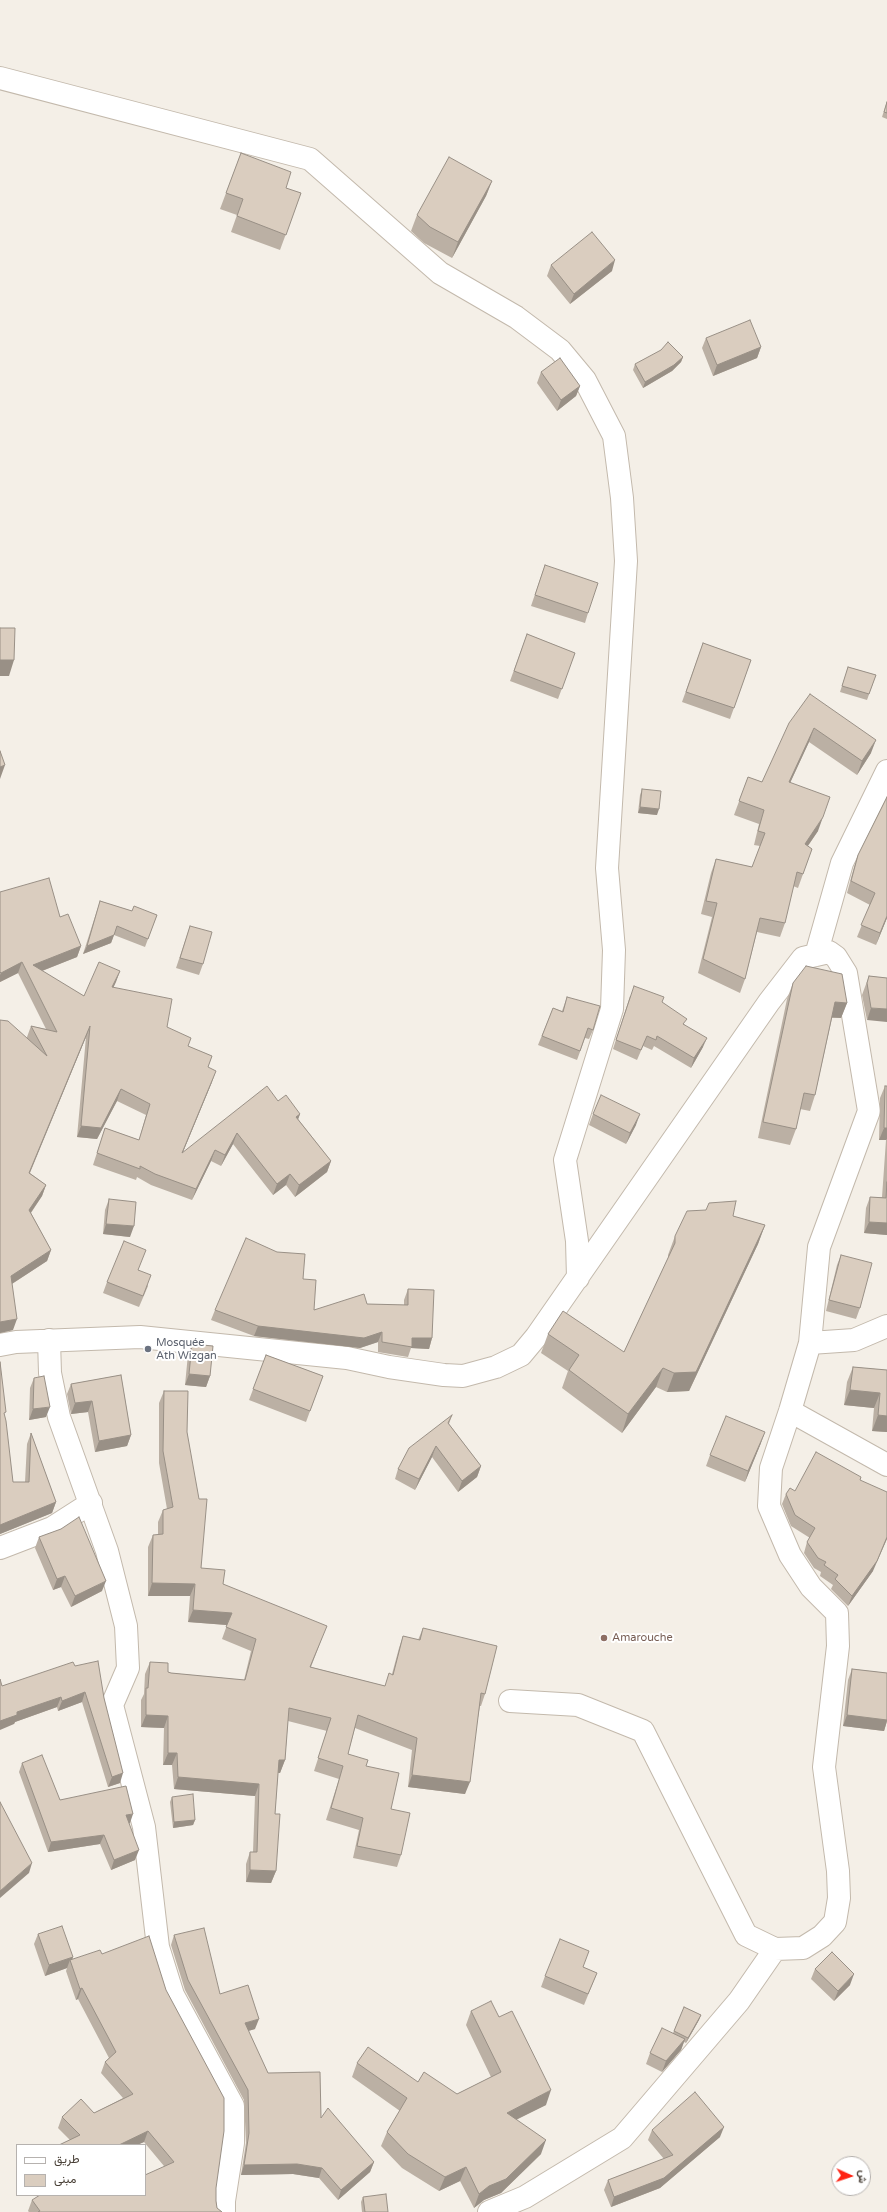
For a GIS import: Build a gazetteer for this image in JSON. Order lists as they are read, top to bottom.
{
  "places": ["Mosquée Ath Wizgan", "Amarouche"],
  "legend": ["طريق", "مبنى"],
  "north": "right"
}
